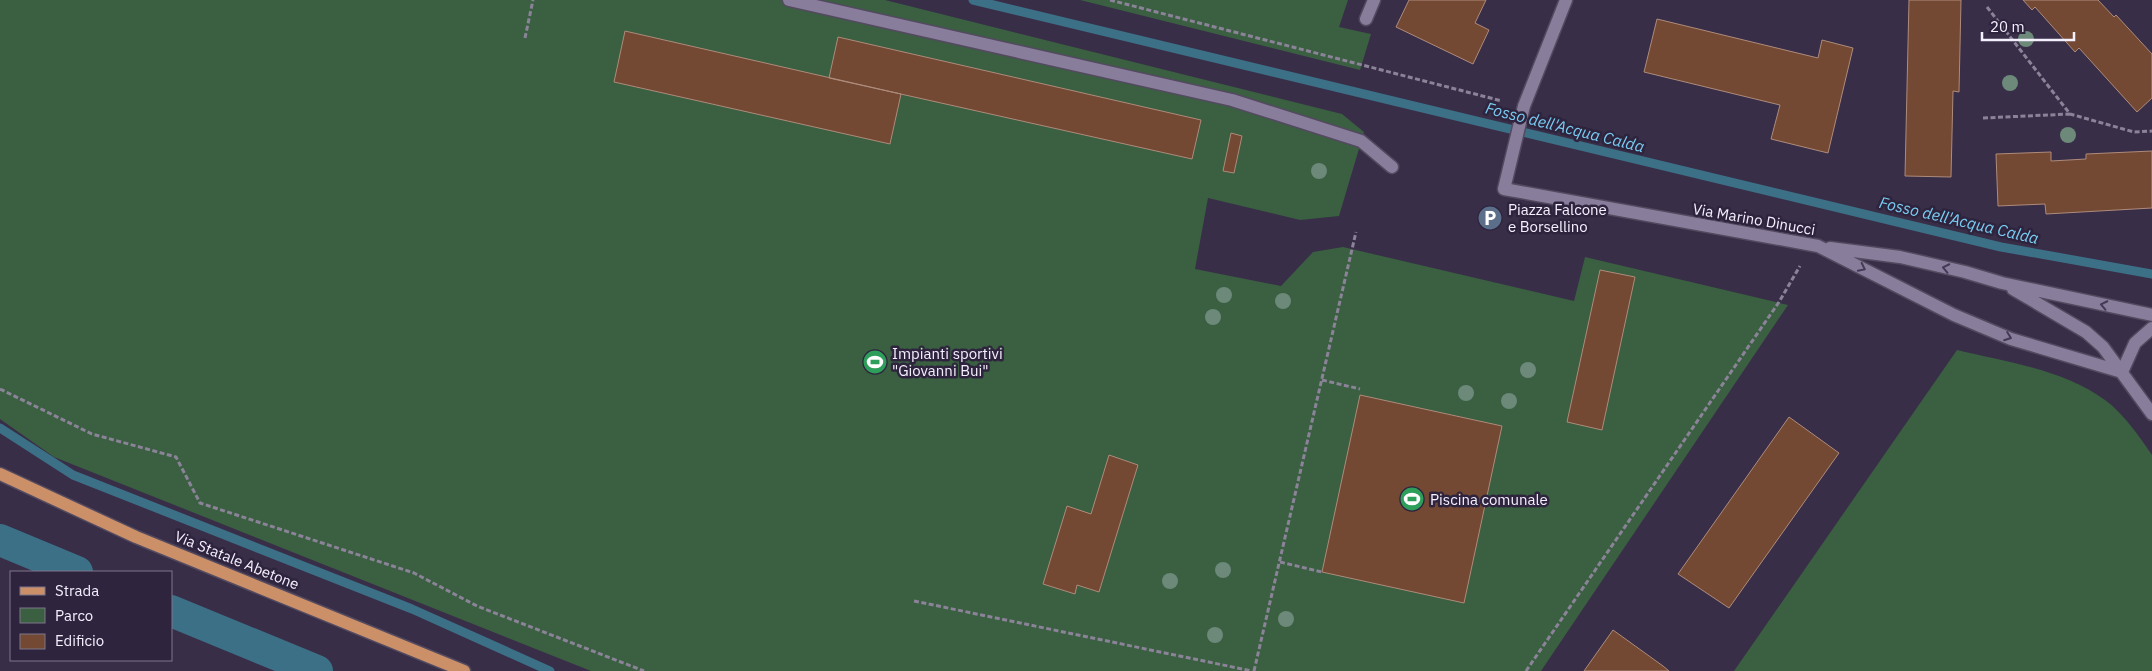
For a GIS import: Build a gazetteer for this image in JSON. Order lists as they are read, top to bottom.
{
  "streets": {
    "main road": ["Via Statale Abetone"],
    "street": ["Via Marino Dinucci"]
  },
  "water": ["Fosso dell'Acqua Calda"],
  "places": {
    "parking": ["Piazza Falcone e Borsellino"],
    "sports": ["Impianti sportivi \"Giovanni Bui\"", "Piscina comunale"]
  },
  "legend": ["Strada", "Parco", "Edificio"],
  "scale_bar": "20 m"
}
